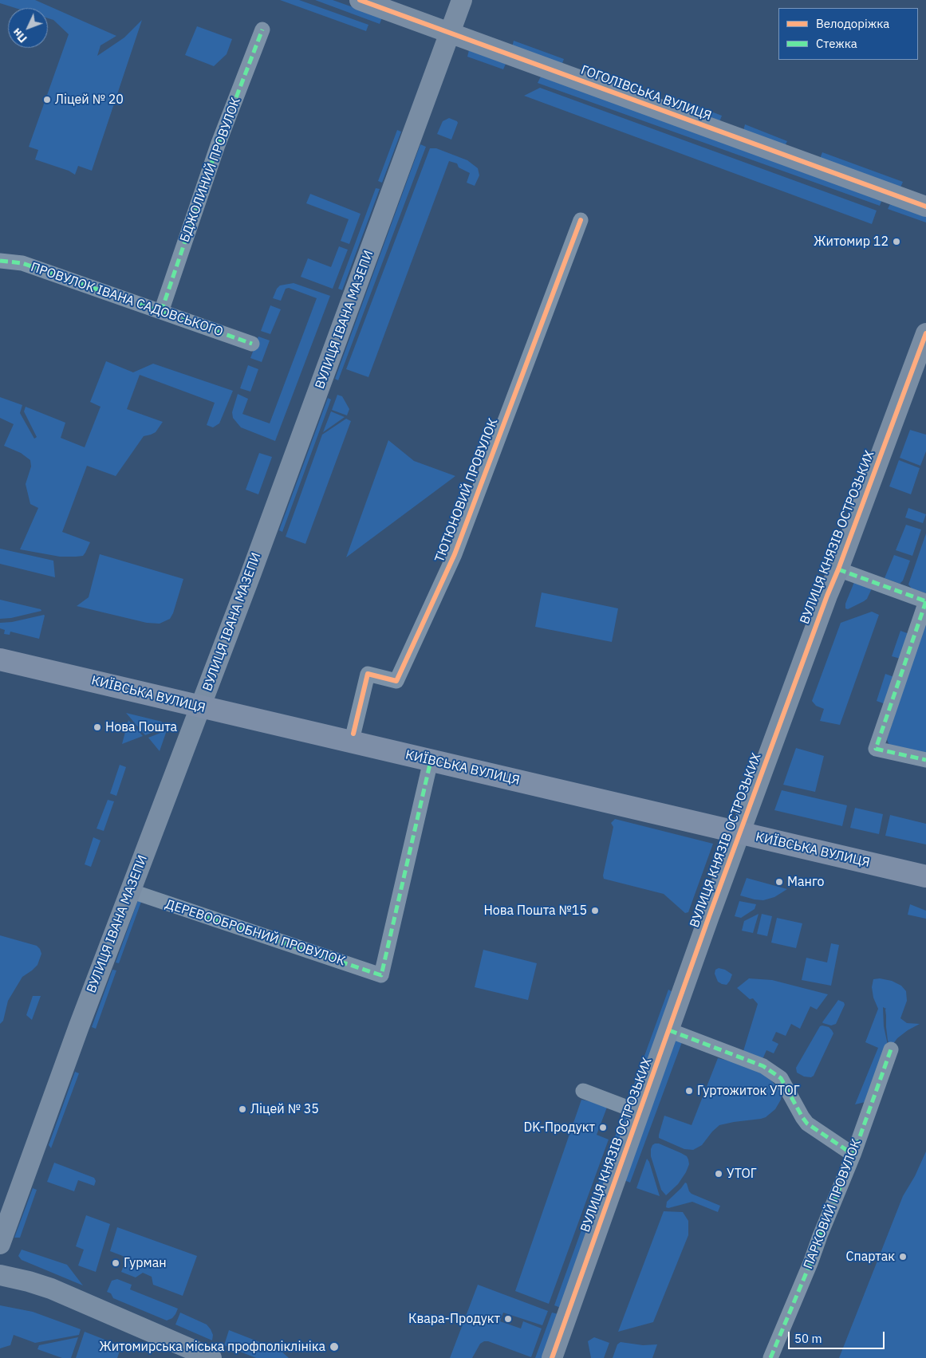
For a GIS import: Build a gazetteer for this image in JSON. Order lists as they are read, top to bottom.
{
  "streets": {
    "main road": [
      "ГОГОЛІВСЬКА ВУЛИЦЯ",
      "ВУЛИЦЯ ІВАНА МАЗЕПИ",
      "ВУЛИЦЯ КНЯЗІВ ОСТРОЗЬКИХ",
      "КИЇВСЬКА ВУЛИЦЯ"
    ],
    "street": [
      "БДЖОЛИНИЙ ПРОВУЛОК",
      "ПРОВУЛОК ІВАНА САДОВСЬКОГО",
      "ТЮТЮНОВИЙ ПРОВУЛОК",
      "ДЕРЕВООБРОБНИЙ ПРОВУЛОК",
      "ПАРКОВИЙ ПРОВУЛОК"
    ]
  },
  "crossings": [
    ["ГОГОЛІВСЬКА ВУЛИЦЯ", "ВУЛИЦЯ ІВАНА МАЗЕПИ"],
    ["БДЖОЛИНИЙ ПРОВУЛОК", "ПРОВУЛОК ІВАНА САДОВСЬКОГО"],
    ["ВУЛИЦЯ ІВАНА МАЗЕПИ", "КИЇВСЬКА ВУЛИЦЯ"],
    ["ВУЛИЦЯ ІВАНА МАЗЕПИ", "ДЕРЕВООБРОБНИЙ ПРОВУЛОК"],
    ["ТЮТЮНОВИЙ ПРОВУЛОК", "КИЇВСЬКА ВУЛИЦЯ"],
    ["ВУЛИЦЯ КНЯЗІВ ОСТРОЗЬКИХ", "КИЇВСЬКА ВУЛИЦЯ"],
    ["КИЇВСЬКА ВУЛИЦЯ", "ДЕРЕВООБРОБНИЙ ПРОВУЛОК"]
  ],
  "places": [
    "Ліцей № 20",
    "Житомир 12",
    "Нова Пошта",
    "Манго",
    "Нова Пошта №15",
    "Гуртожиток УТОГ",
    "Ліцей № 35",
    "DK-Продукт",
    "УТОГ",
    "Спартак",
    "Гурман",
    "Квара-Продукт",
    "Житомирська міська профполіклініка"
  ],
  "legend": ["Велодоріжка", "Стежка"],
  "scale_bar": "50 m",
  "north": "bottom left"
}
